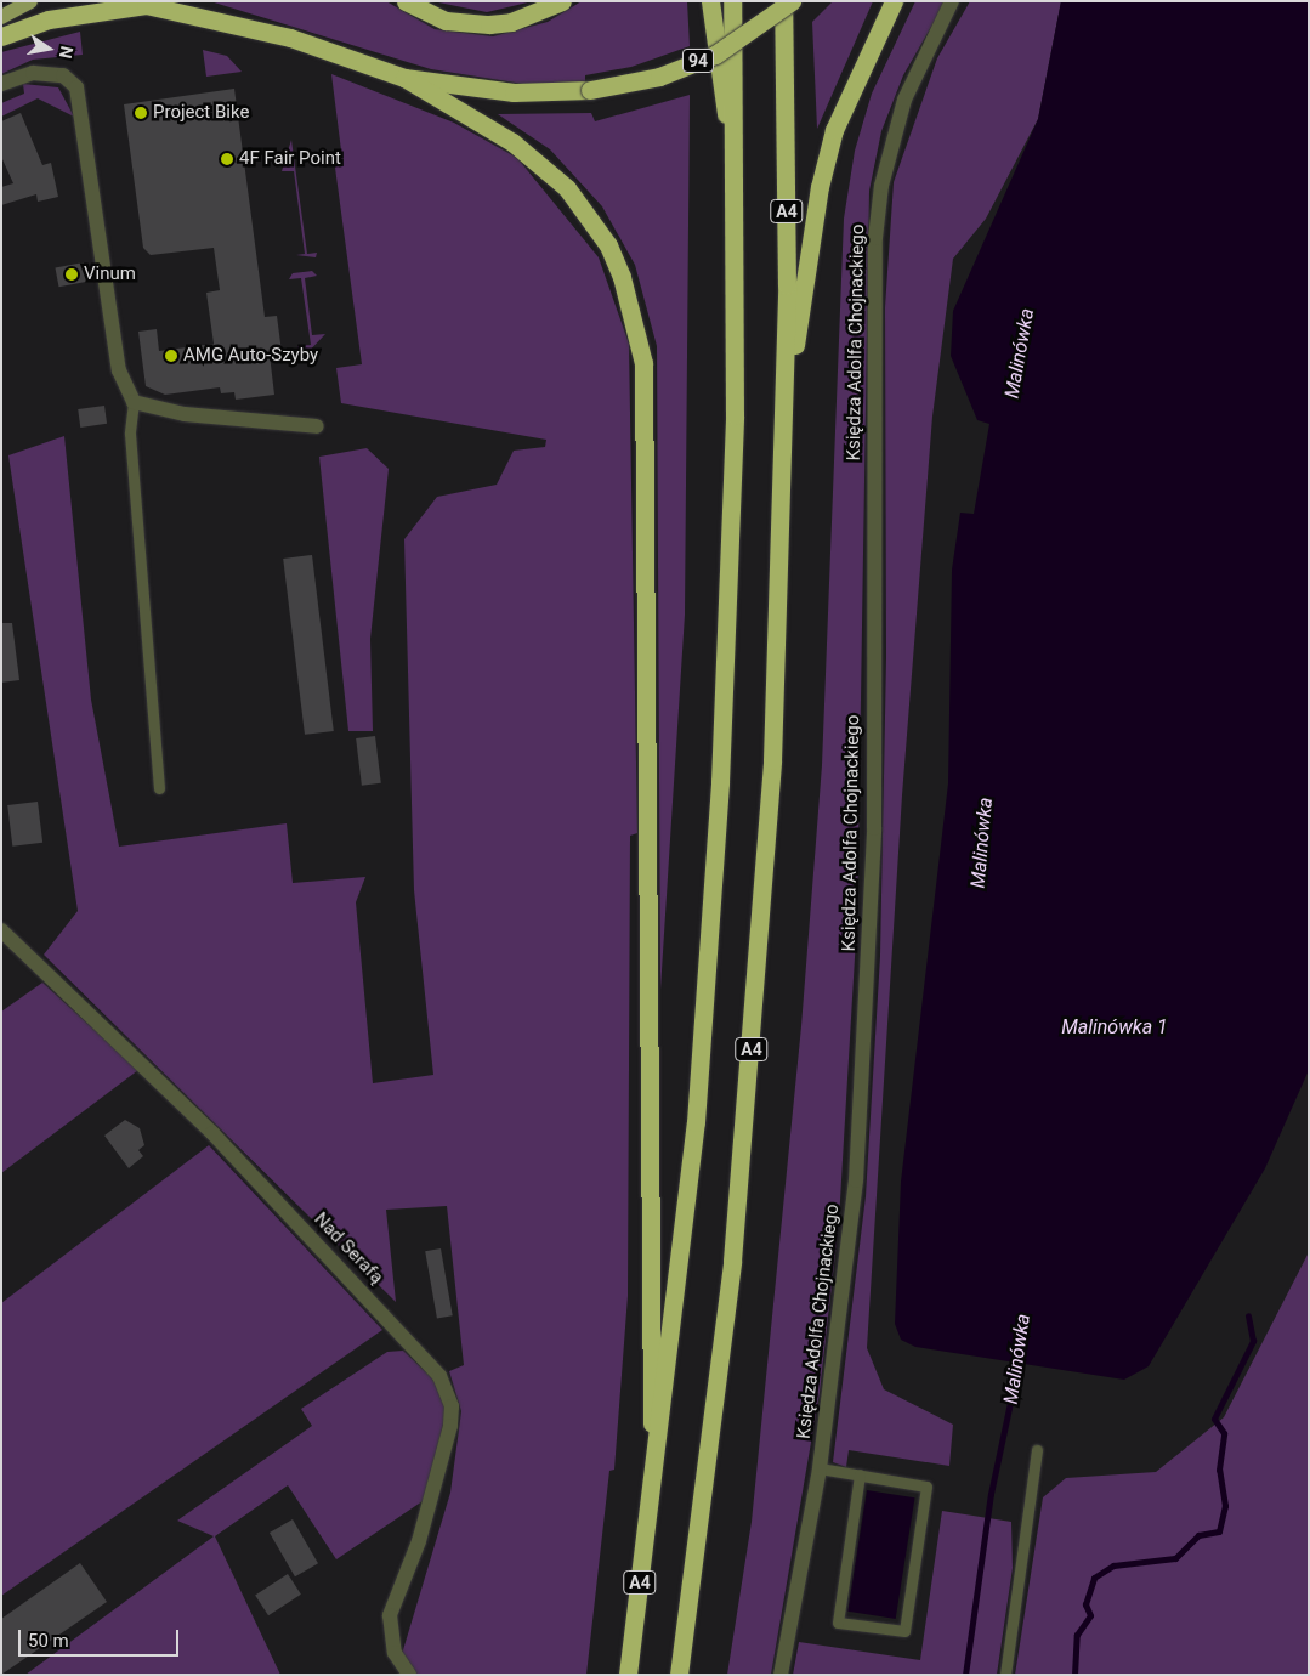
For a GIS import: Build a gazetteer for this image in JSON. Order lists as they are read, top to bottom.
{
  "streets": {
    "highway": ["94", "A4"],
    "street": ["Księdza Adolfa Chojnackiego", "Nad Serafą"]
  },
  "water": ["Malinówka", "Malinówka 1"],
  "places": [
    "Project Bike",
    "4F Fair Point",
    "Vinum",
    "AMG Auto-Szyby"
  ],
  "scale_bar": "50 m",
  "north": "right"
}
